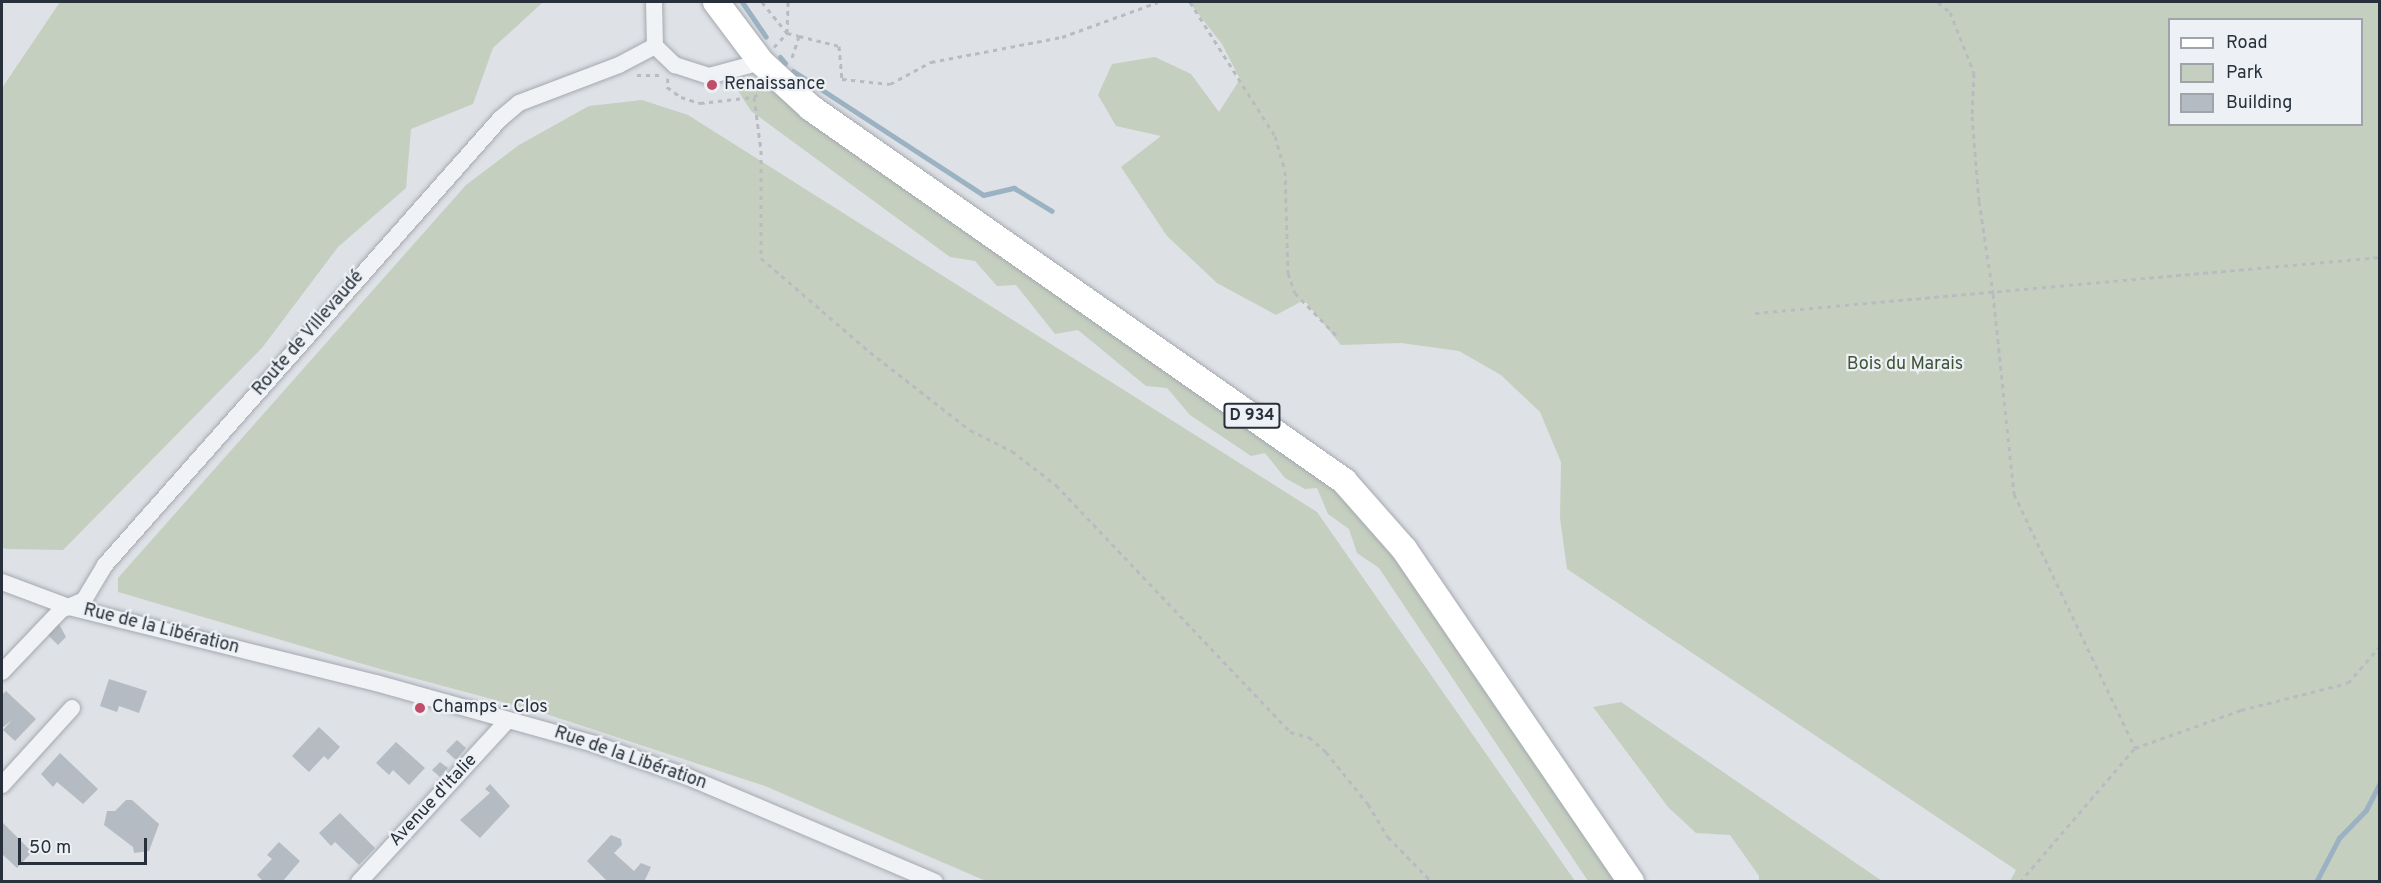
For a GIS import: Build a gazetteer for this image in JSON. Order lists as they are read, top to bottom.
{
  "streets": {
    "main road": ["D 934"],
    "street": ["Route de Villevaudé", "Rue de la Libération", "Avenue d'Italie"]
  },
  "crossings": [
    ["Route de Villevaudé", "Rue de la Libération"],
    ["Rue de la Libération", "Avenue d'Italie"]
  ],
  "parks": ["Bois du Marais"],
  "places": ["Renaissance", "Champs - Clos"],
  "legend": ["Road", "Park", "Building"],
  "scale_bar": "50 m"
}
